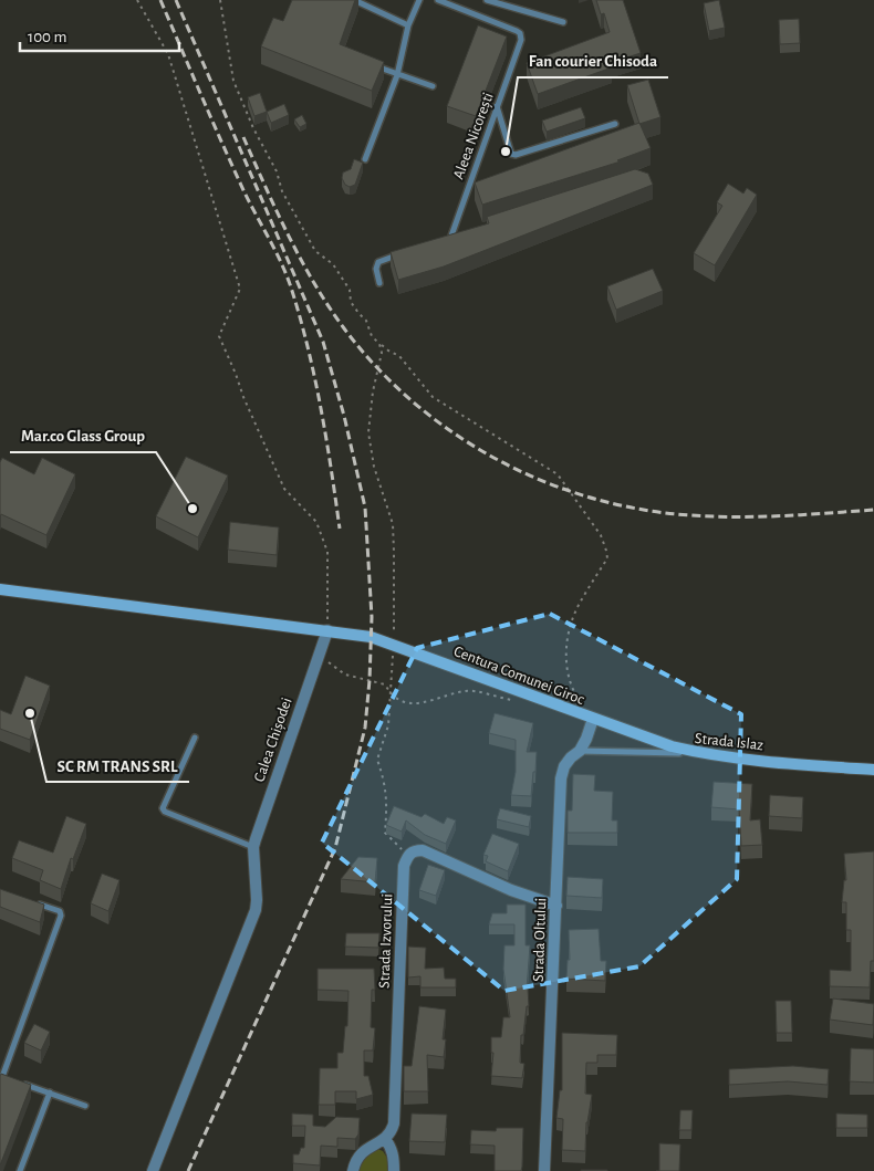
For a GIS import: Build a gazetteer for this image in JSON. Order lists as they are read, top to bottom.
{
  "streets": {
    "main road": ["Centura Comunei Giroc", "Strada Islaz"],
    "street": ["Calea Chișodei", "Strada Oltului", "Strada Izvorului"],
    "lane": ["Aleea Nicorești"]
  },
  "crossings": [
    ["Centura Comunei Giroc", "Calea Chișodei"],
    ["Centura Comunei Giroc", "Strada Islaz"],
    ["Centura Comunei Giroc", "Strada Oltului"],
    ["Strada Islaz", "Strada Oltului"]
  ],
  "places": ["Fan courier Chisoda", "Mar.co Glass Group", "SC RM TRANS SRL"],
  "scale_bar": "100 m"
}
